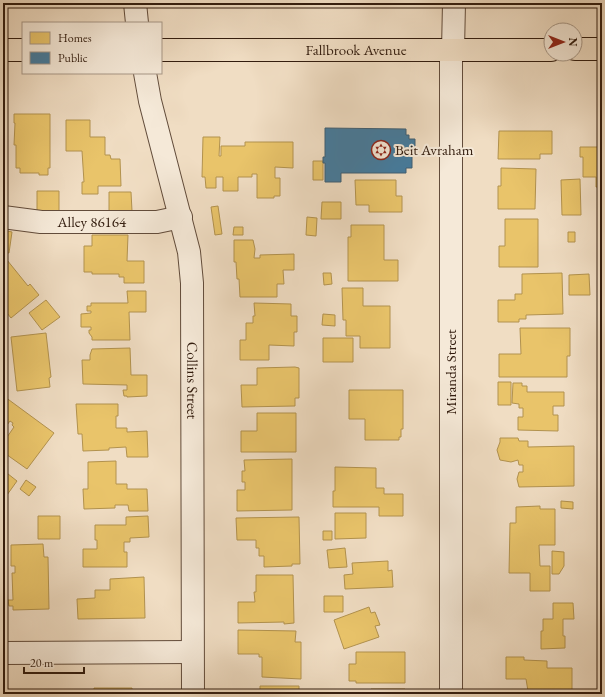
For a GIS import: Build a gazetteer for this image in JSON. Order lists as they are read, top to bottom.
{
  "streets": {
    "main road": ["Fallbrook Avenue"],
    "street": ["Alley 86164", "Miranda Street", "Collins Street"]
  },
  "crossings": [
    ["Fallbrook Avenue", "Miranda Street"],
    ["Alley 86164", "Collins Street"]
  ],
  "places": {
    "synagogue": ["Beit Avraham"]
  },
  "legend": ["Homes", "Public"],
  "scale_bar": "20 m",
  "north": "right"
}
